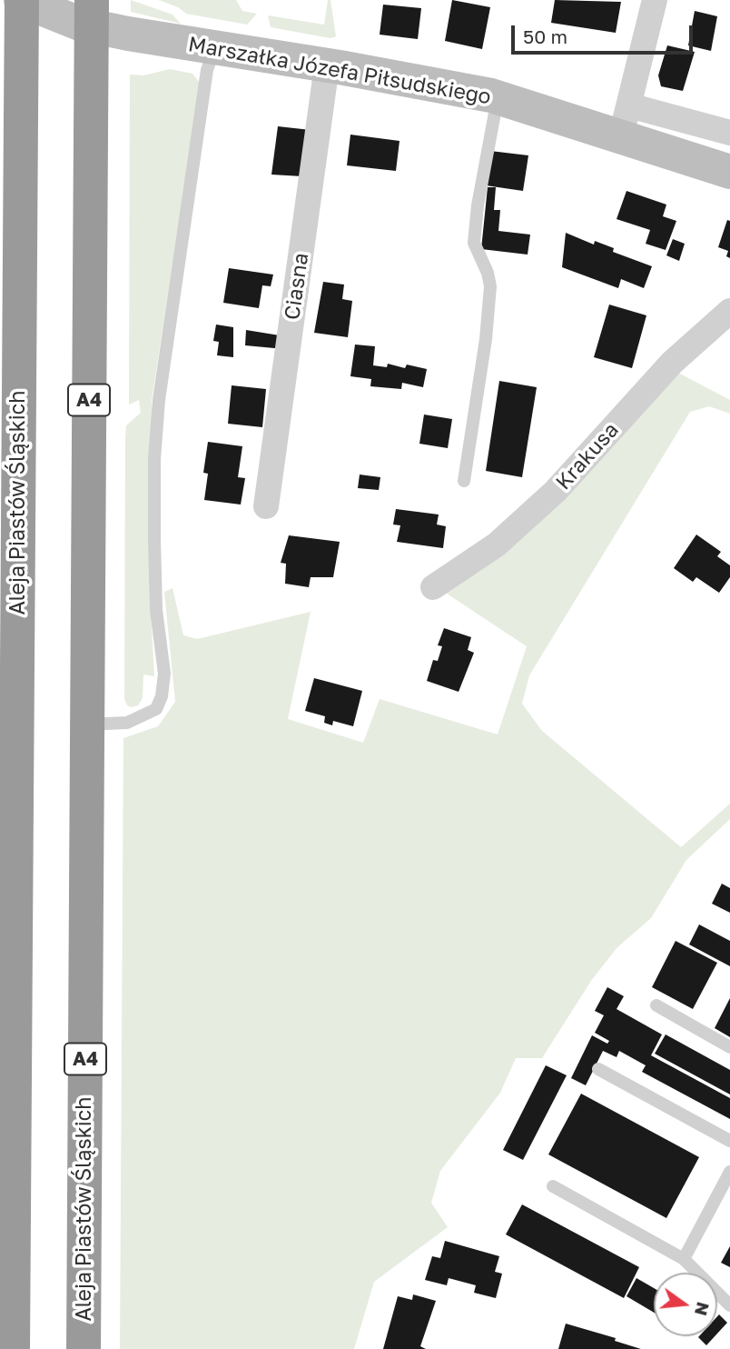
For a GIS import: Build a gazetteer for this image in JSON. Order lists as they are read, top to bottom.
{
  "streets": {
    "highway": ["A4", "Aleja Piastów Śląskich"],
    "street": ["Marszałka Józefa Piłsudskiego", "Ciasna", "Krakusa"]
  },
  "crossings": [
    ["Marszałka Józefa Piłsudskiego", "Ciasna"],
    ["Marszałka Józefa Piłsudskiego", "Aleja Piastów Śląskich"]
  ],
  "scale_bar": "50 m",
  "north": "right"
}
